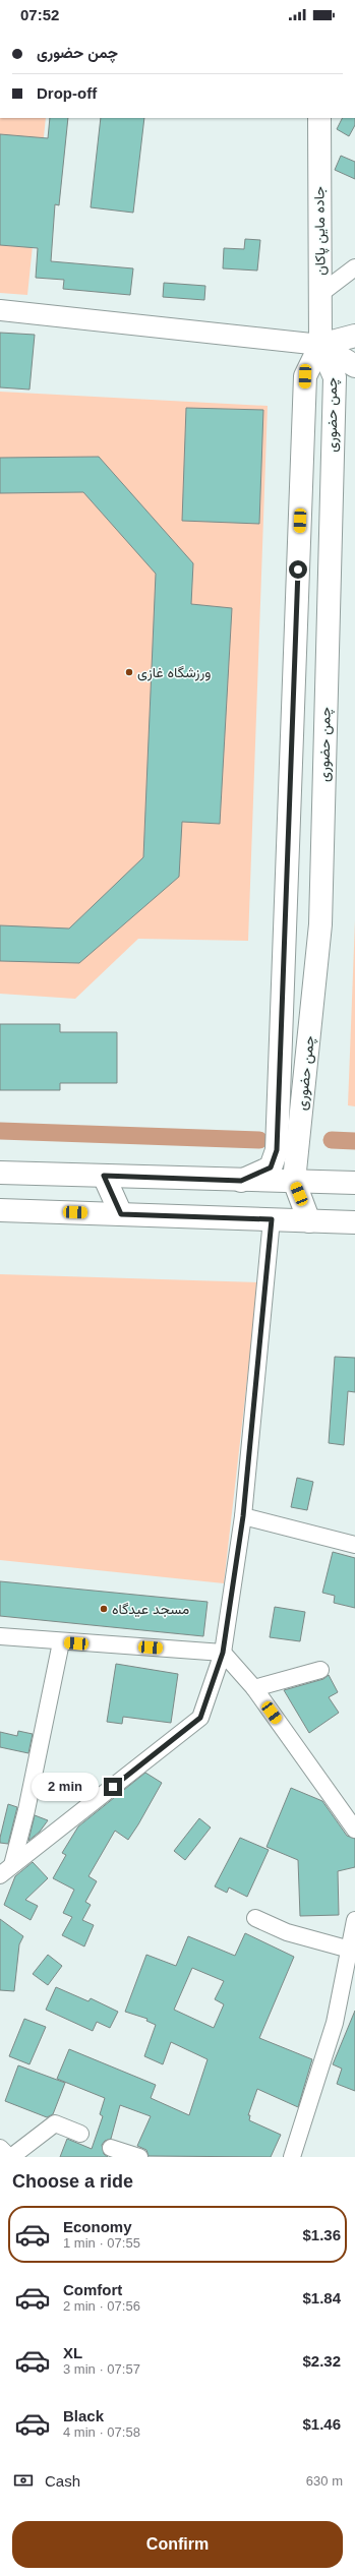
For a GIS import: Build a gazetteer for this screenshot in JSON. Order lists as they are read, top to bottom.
{
  "streets": {
    "main road": ["جاده ماین پاکان", "چمن حضوری"]
  },
  "crossings": [
    ["جاده ماین پاکان", "چمن حضوری"]
  ],
  "places": ["ورزشگاه غازی", "مسجد عیدگاه"],
  "page": {
    "status": "07:52",
    "banner": ["چمن حضوری", "Drop-off"],
    "bubble": "2 min",
    "heading": "Choose a ride",
    "list": [
      {
        "name": "Economy",
        "note": "1 min · 07:55",
        "value": "$1.36"
      },
      {
        "name": "Comfort",
        "note": "2 min · 07:56",
        "value": "$1.84"
      },
      {
        "name": "XL",
        "note": "3 min · 07:57",
        "value": "$2.32"
      },
      {
        "name": "Black",
        "note": "4 min · 07:58",
        "value": "$1.46"
      }
    ],
    "pay": ["Cash", "630 m"],
    "buttons": "Confirm"
  }
}
